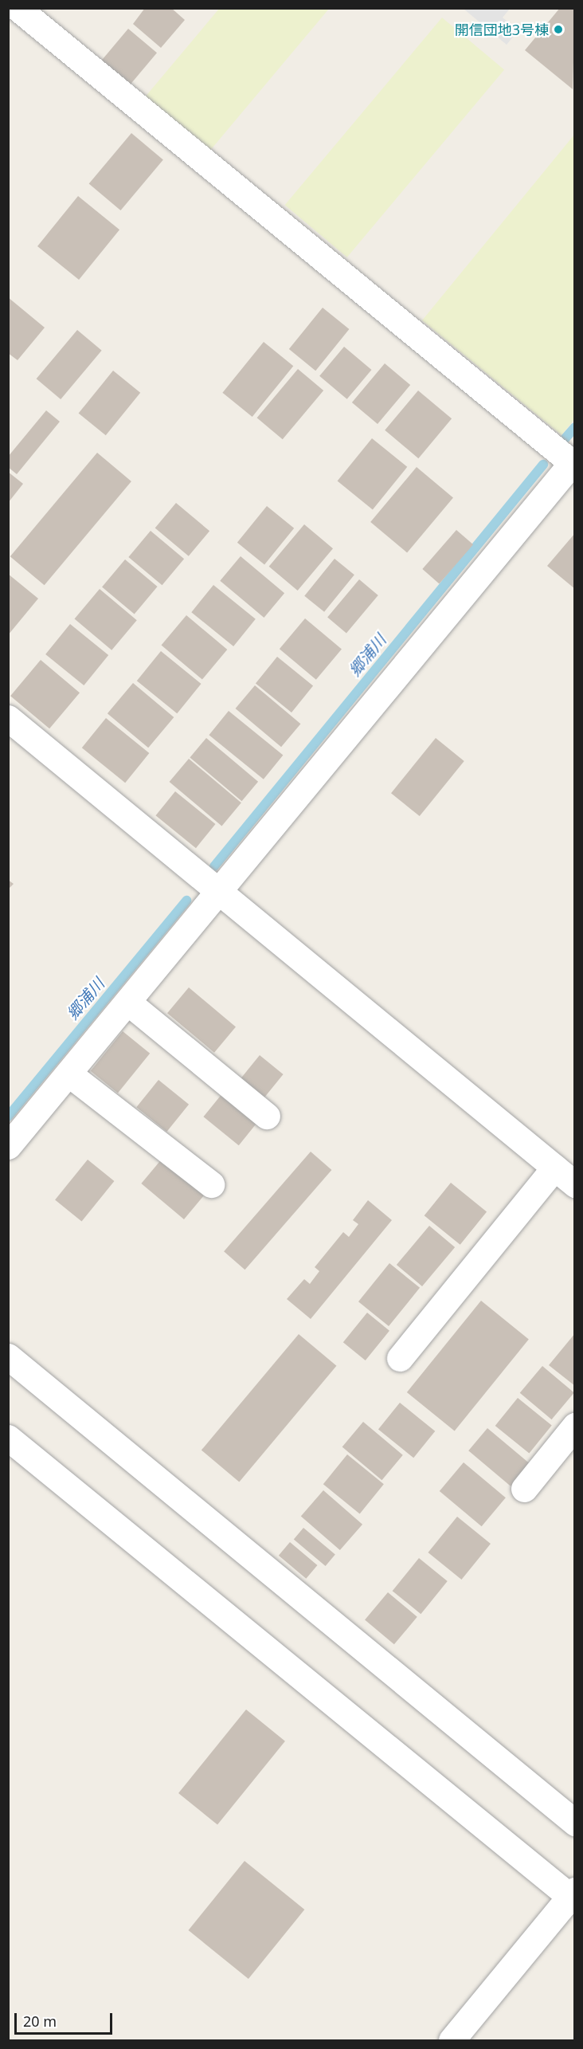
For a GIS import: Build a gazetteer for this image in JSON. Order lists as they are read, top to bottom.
{
  "water": ["郷浦川"],
  "places": ["開信団地3号棟"],
  "scale_bar": "20 m"
}
